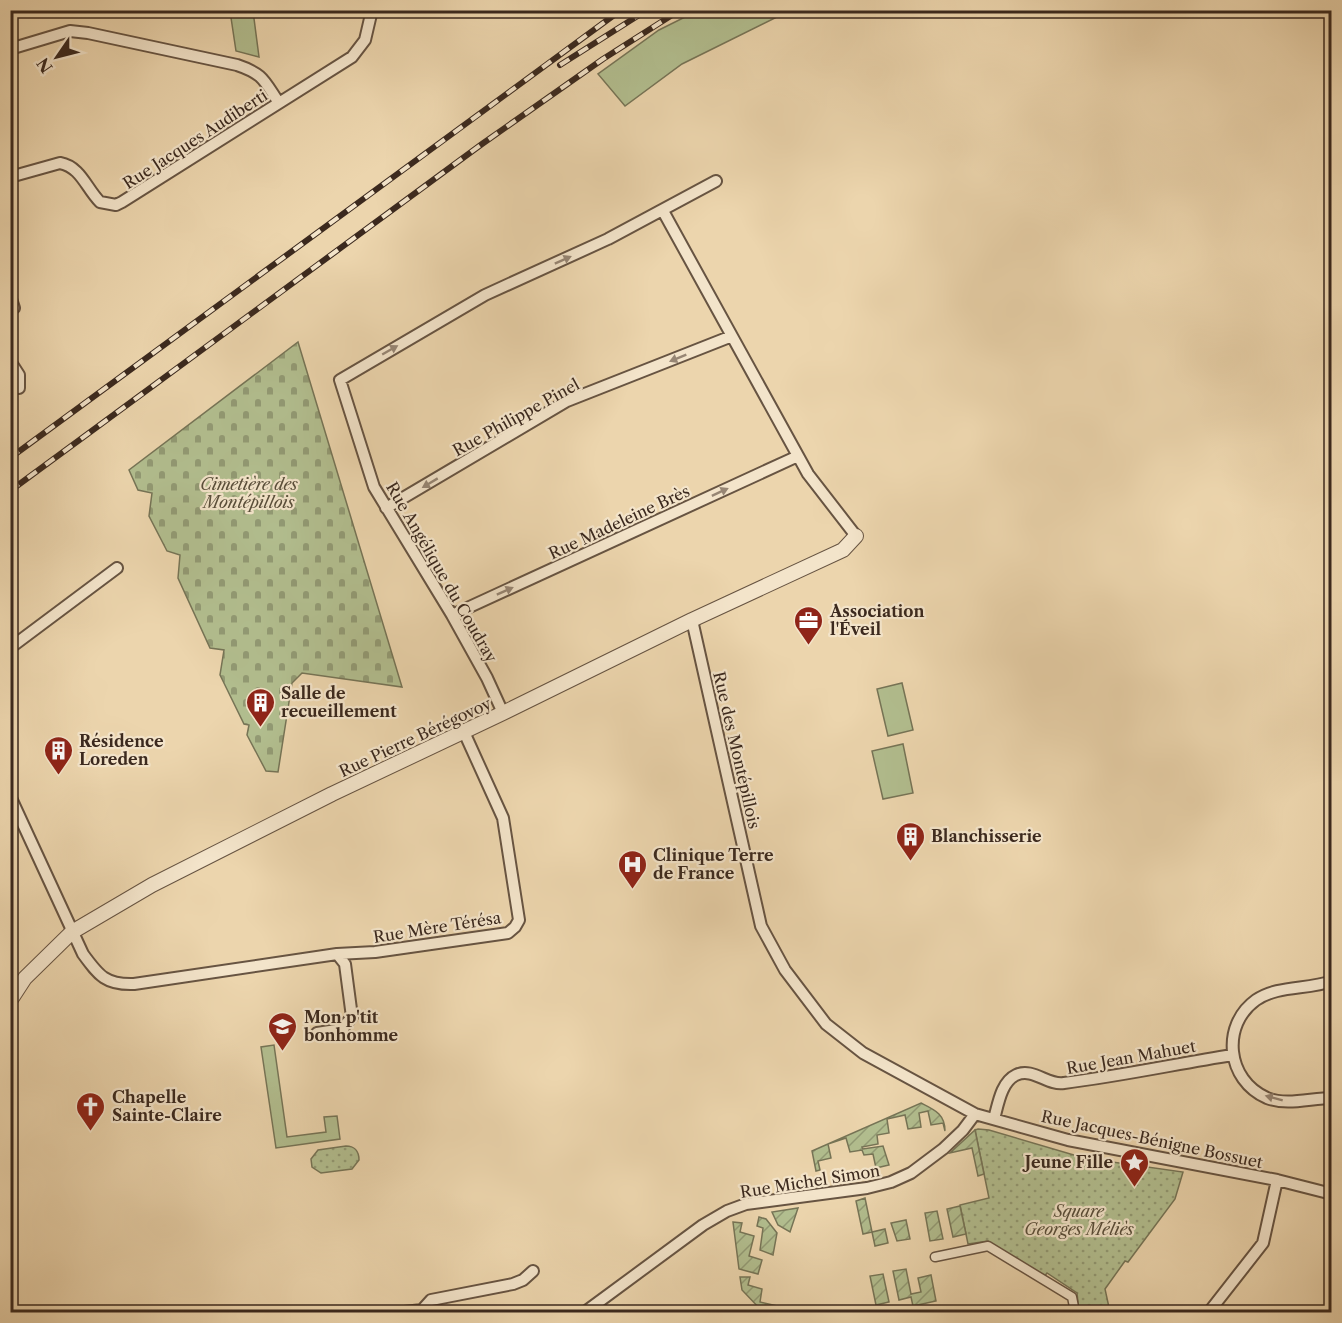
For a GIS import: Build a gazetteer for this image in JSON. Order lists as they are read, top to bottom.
{
  "streets": {
    "street": [
      "Rue Jacques Audiberti",
      "Rue Philippe Pinel",
      "Rue Madeleine Brès",
      "Rue Angélique du Coudray",
      "Rue Pierre Bérégovoy",
      "Rue des Montépillois",
      "Rue Mère Térésa",
      "Rue Jean Mahuet",
      "Rue Jacques-Bénigne Bossuet",
      "Rue Michel Simon"
    ]
  },
  "crossings": [
    ["Rue Philippe Pinel", "Rue Angélique du Coudray"],
    ["Rue Madeleine Brès", "Rue Angélique du Coudray"],
    ["Rue Angélique du Coudray", "Rue Pierre Bérégovoy"],
    ["Rue Pierre Bérégovoy", "Rue des Montépillois"],
    ["Rue Pierre Bérégovoy", "Rue Mère Térésa"],
    ["Rue des Montépillois", "Rue Jacques-Bénigne Bossuet"],
    ["Rue Jean Mahuet", "Rue Jacques-Bénigne Bossuet"],
    ["Rue Jacques-Bénigne Bossuet", "Rue Michel Simon"]
  ],
  "one_way": ["Rue Philippe Pinel", "Rue Madeleine Brès", "Rue Angélique du Coudray"],
  "parks": ["Cimetière des Montépillois", "Square Georges Méliès"],
  "places": {
    "office": ["Association l'Éveil"],
    "building": ["Salle de recueillement", "Résidence Loreden", "Blanchisserie"],
    "hospital": ["Clinique Terre de France"],
    "school or university": ["Mon p'tit bonhomme"],
    "church": ["Chapelle Sainte-Claire"],
    "place": ["Jeune Fille"]
  },
  "north": "bottom left"
}
